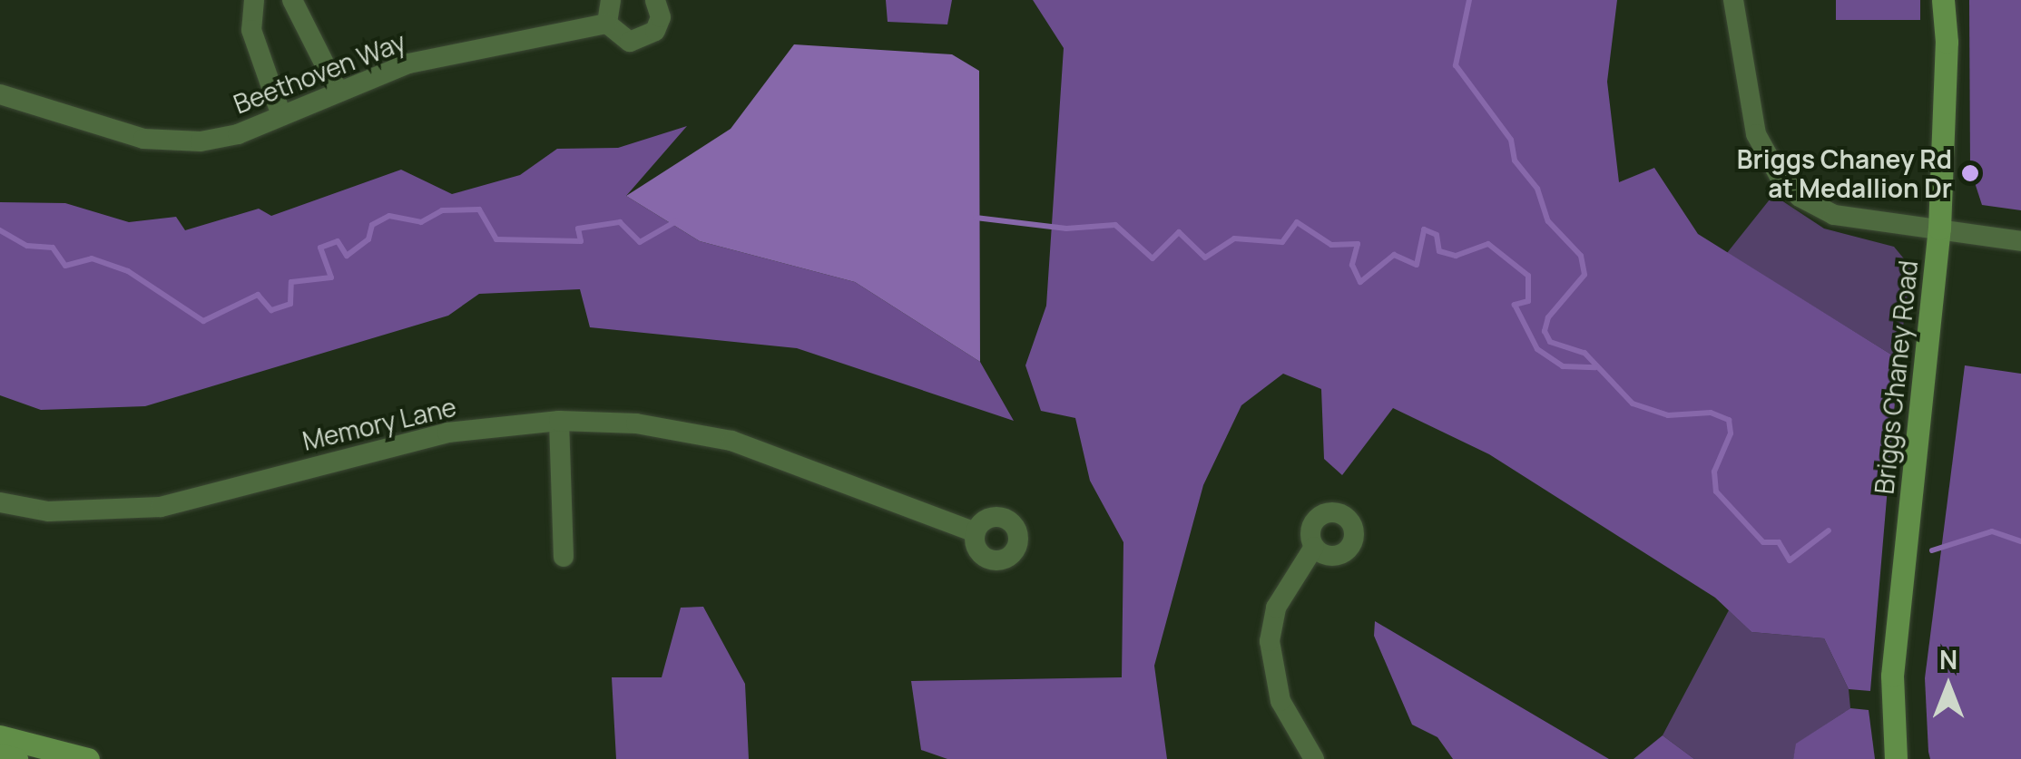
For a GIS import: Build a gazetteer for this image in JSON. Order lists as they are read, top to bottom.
{
  "streets": {
    "main road": ["Briggs Chaney Road"],
    "street": ["Beethoven Way", "Memory Lane"]
  },
  "places": ["Briggs Chaney Rd at Medallion Dr"],
  "north": "top"
}
